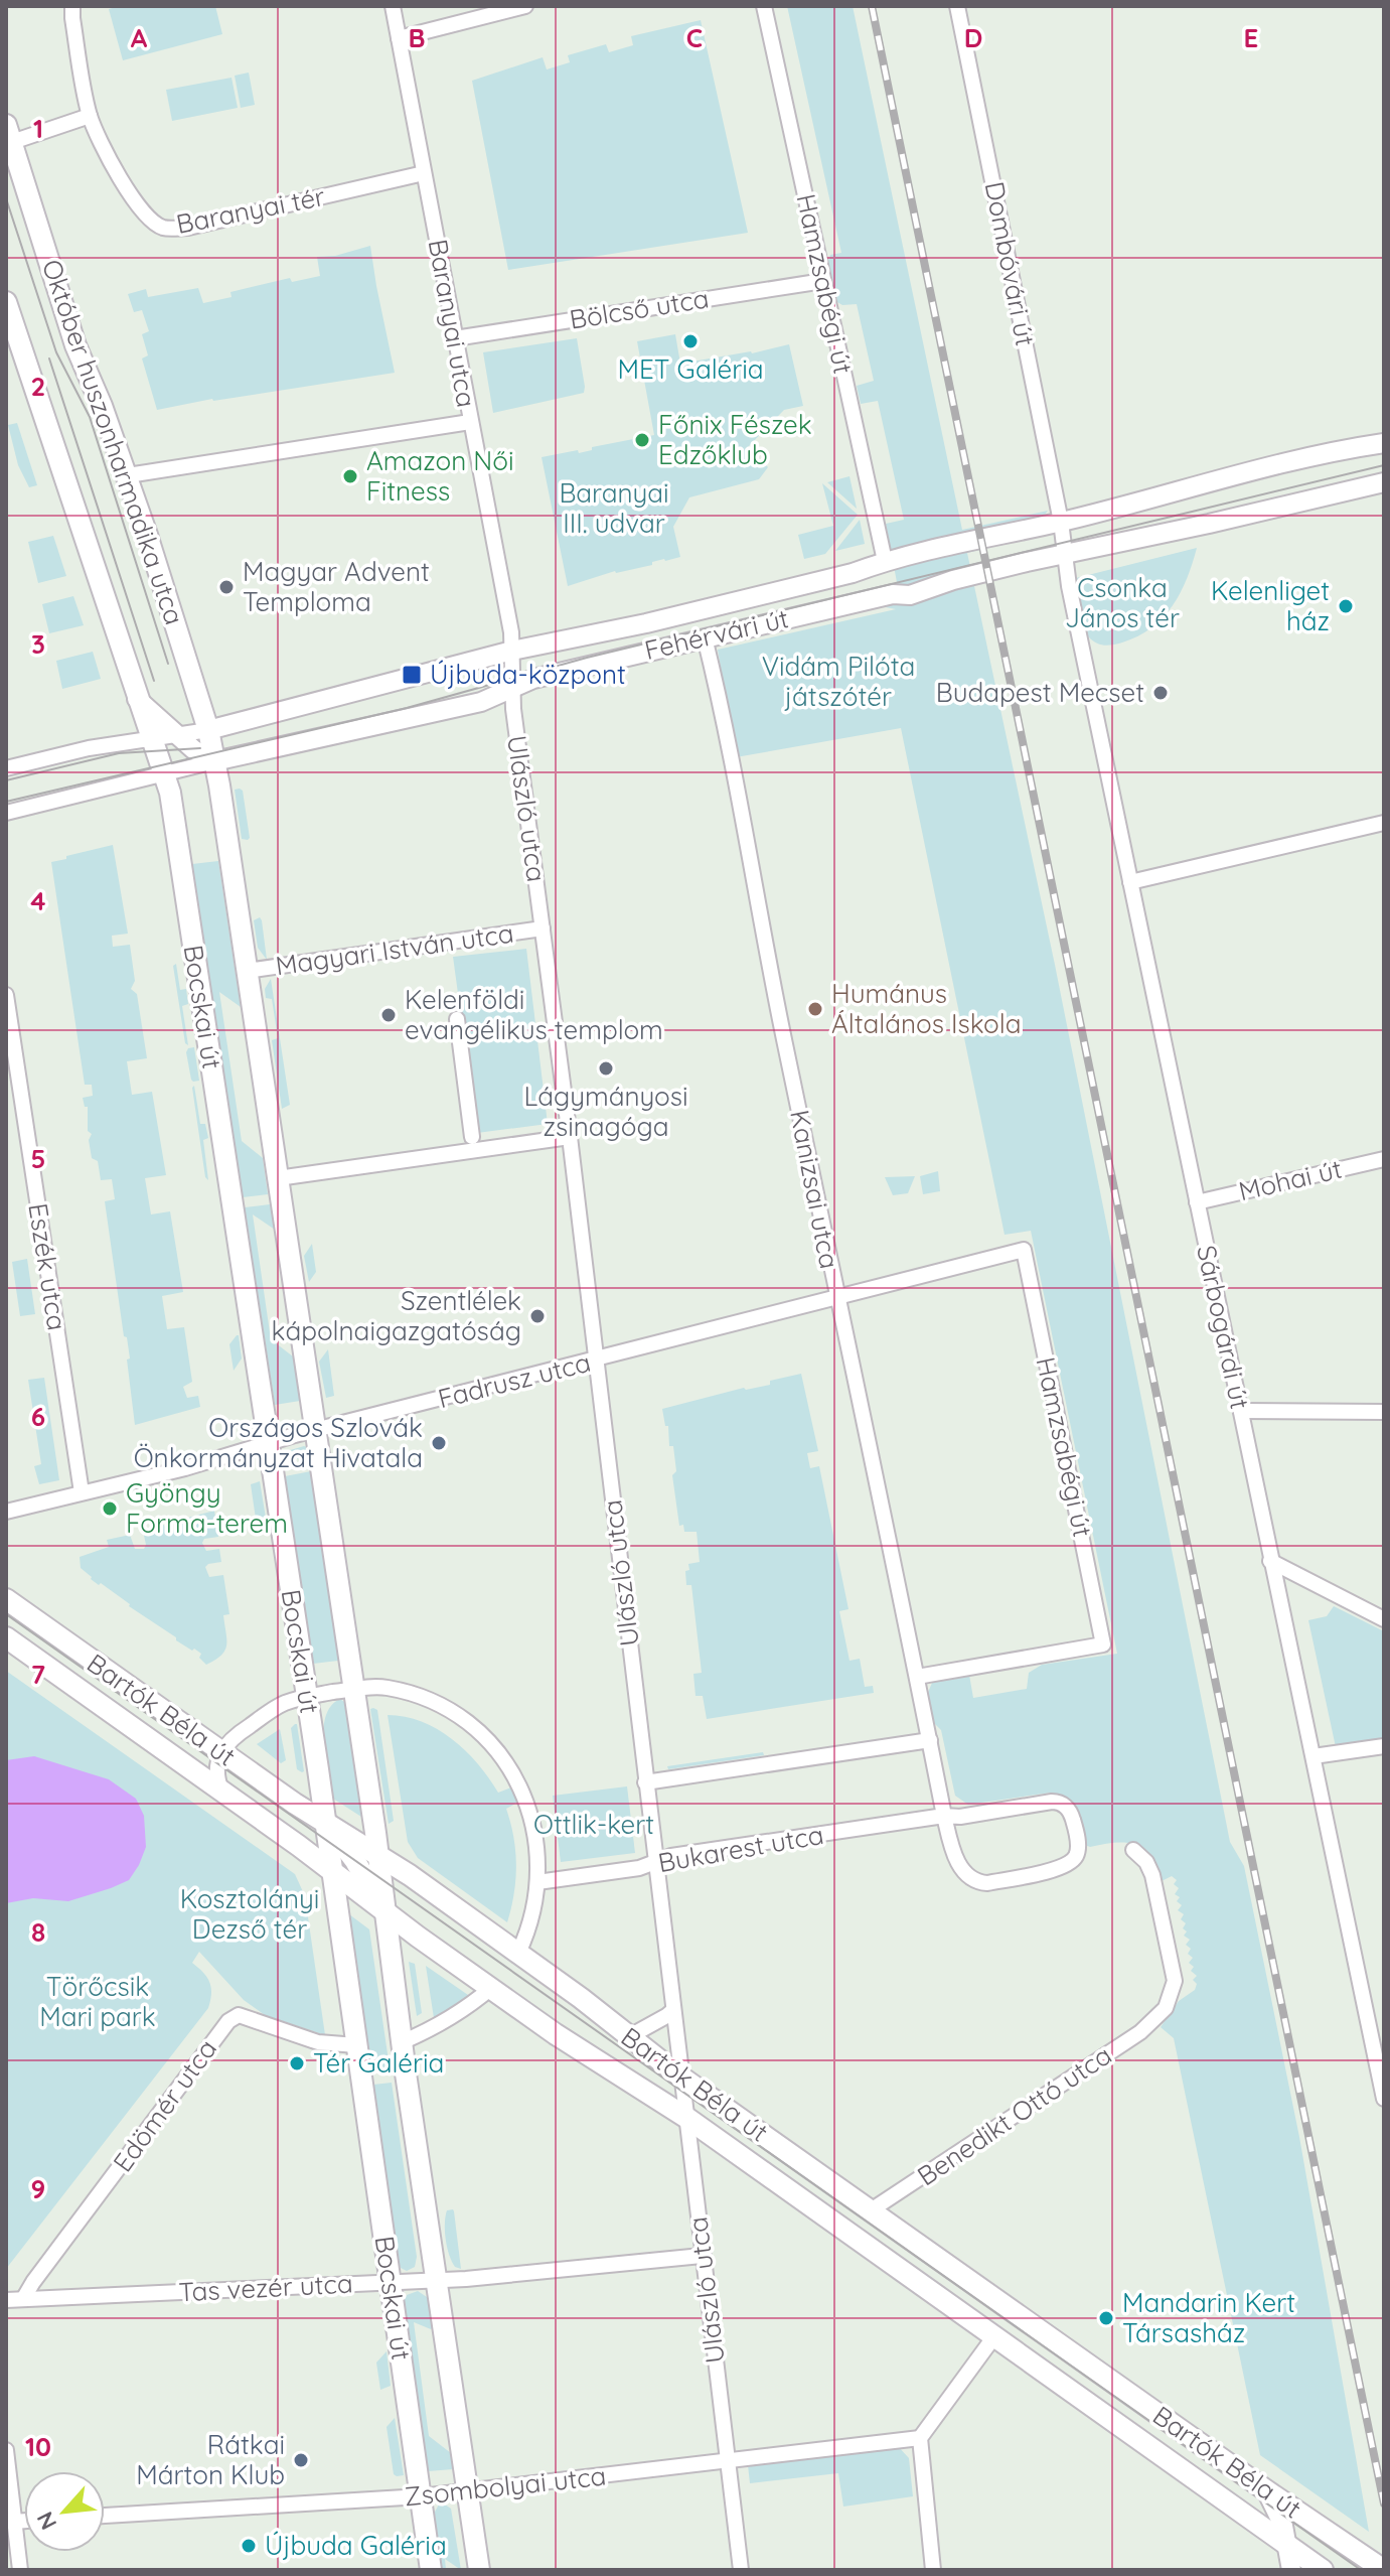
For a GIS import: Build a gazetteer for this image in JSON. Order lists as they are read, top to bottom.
{
  "streets": {
    "main road": ["Október huszonharmadika utca", "Bocskai út", "Bartók Béla út"],
    "street": [
      "Baranyai tér",
      "Dombóvári út",
      "Hamzsabégi út",
      "Bölcső utca",
      "Baranyai utca",
      "Fehérvári út",
      "Ulászló utca",
      "Magyari István utca",
      "Mohai út",
      "Kanizsai utca",
      "Eszék utca",
      "Sárbogárdi út",
      "Fadrusz utca",
      "Bukarest utca",
      "Edömér utca",
      "Benedikt Ottó utca",
      "Tas vezér utca",
      "Zsombolyai utca"
    ]
  },
  "crossings": [
    ["Baranyai tér", "Baranyai utca"],
    ["Dombóvári út", "Fehérvári út"],
    ["Dombóvári út", "Sárbogárdi út"],
    ["Hamzsabégi út", "Bölcső utca"],
    ["Hamzsabégi út", "Fehérvári út"],
    ["Hamzsabégi út", "Kanizsai utca"],
    ["Hamzsabégi út", "Fadrusz utca"],
    ["Bölcső utca", "Baranyai utca"],
    ["Baranyai utca", "Fehérvári út"],
    ["Baranyai utca", "Ulászló utca"],
    ["Október huszonharmadika utca", "Fehérvári út"],
    ["Október huszonharmadika utca", "Bocskai út"],
    ["Fehérvári út", "Ulászló utca"],
    ["Fehérvári út", "Bocskai út"],
    ["Fehérvári út", "Kanizsai utca"],
    ["Fehérvári út", "Sárbogárdi út"],
    ["Ulászló utca", "Magyari István utca"],
    ["Ulászló utca", "Fadrusz utca"],
    ["Ulászló utca", "Bartók Béla út"],
    ["Ulászló utca", "Bukarest utca"],
    ["Ulászló utca", "Tas vezér utca"],
    ["Ulászló utca", "Zsombolyai utca"],
    ["Magyari István utca", "Bocskai út"],
    ["Bocskai út", "Fadrusz utca"],
    ["Bocskai út", "Bartók Béla út"],
    ["Bocskai út", "Edömér utca"],
    ["Bocskai út", "Tas vezér utca"],
    ["Bocskai út", "Zsombolyai utca"],
    ["Mohai út", "Sárbogárdi út"],
    ["Kanizsai utca", "Fadrusz utca"],
    ["Kanizsai utca", "Bukarest utca"],
    ["Eszék utca", "Fadrusz utca"],
    ["Bartók Béla út", "Benedikt Ottó utca"],
    ["Edömér utca", "Tas vezér utca"]
  ],
  "parks": [
    "Baranyai III. udvar",
    "Csonka János tér",
    "Vidám Pilóta játszótér",
    "Ottlik-kert",
    "Kosztolányi Dezső tér",
    "Törőcsik Mari park"
  ],
  "places": {
    "other": [
      "MET Galéria",
      "Főnix Fészek Edzőklub",
      "Amazon Női Fitness",
      "Magyar Advent Temploma",
      "Kelenliget ház",
      "Budapest Mecset",
      "Humánus Általános Iskola",
      "Kelenföldi evangélikus templom",
      "Lágymányosi zsinagóga",
      "Szentlélek kápolnaigazgatóság",
      "Országos Szlovák Önkormányzat Hivatala",
      "Gyöngy Forma-terem",
      "Tér Galéria",
      "Mandarin Kert Társasház",
      "Rátkai Márton Klub",
      "Újbuda Galéria"
    ],
    "transit": ["Újbuda-központ"]
  },
  "north": "bottom left",
  "grid": {
    "columns": [
      "A",
      "B",
      "C",
      "D",
      "E"
    ],
    "rows": [
      "1",
      "2",
      "3",
      "4",
      "5",
      "6",
      "7",
      "8",
      "9",
      "10"
    ]
  }
}
